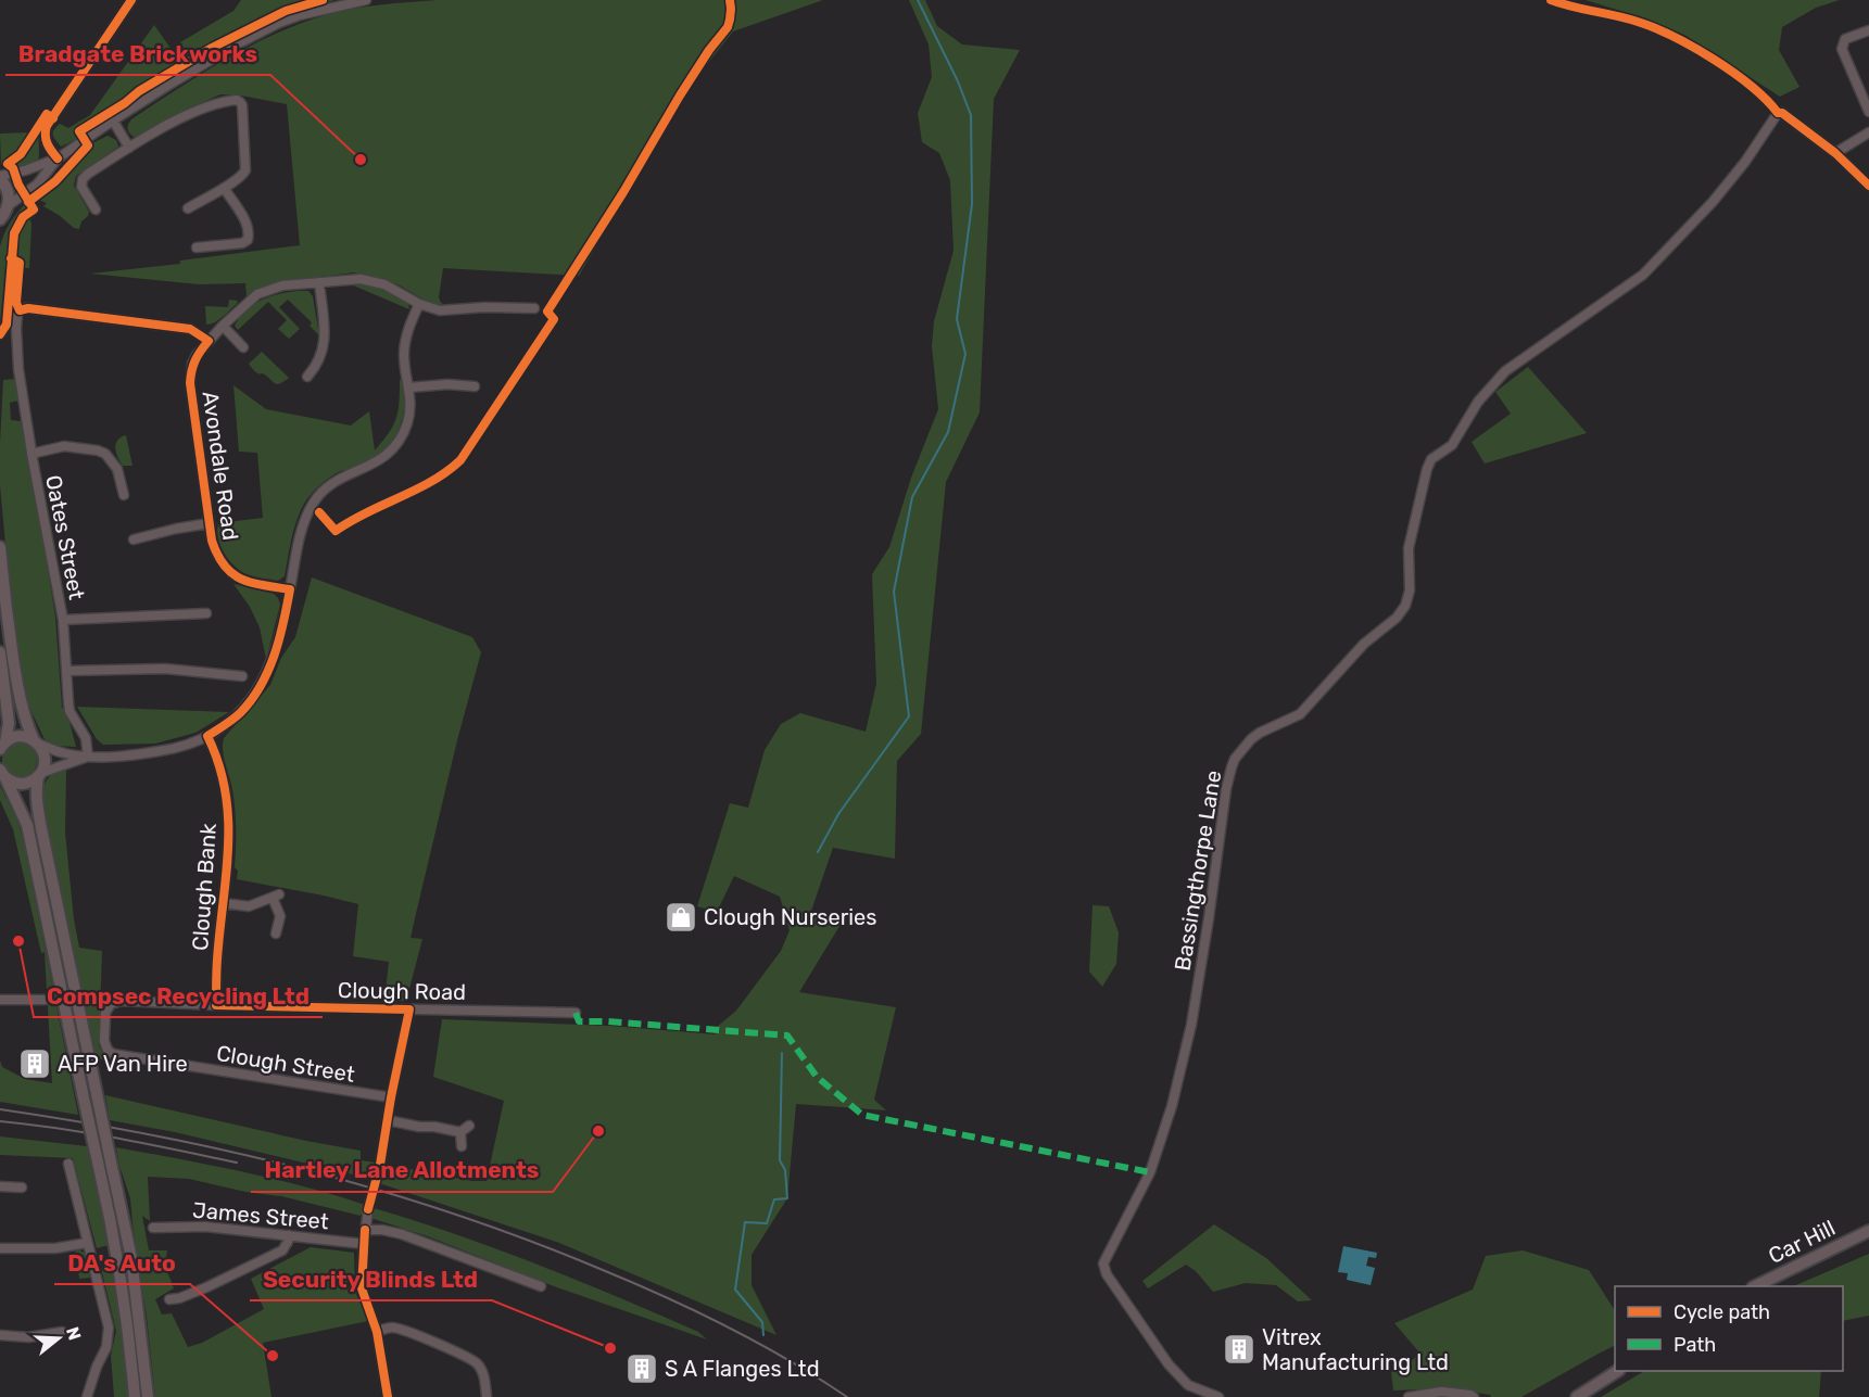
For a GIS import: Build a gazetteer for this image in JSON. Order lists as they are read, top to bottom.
{
  "streets": {
    "main road": ["Car Hill"],
    "street": [
      "Avondale Road",
      "Oates Street",
      "Bassingthorpe Lane",
      "Clough Bank",
      "Clough Road",
      "Clough Street",
      "James Street"
    ]
  },
  "crossings": [
    ["Avondale Road", "Oates Street"],
    ["Clough Bank", "Clough Road"],
    ["Clough Road", "Clough Street"]
  ],
  "places": {
    "other": [
      "Bradgate Brickworks",
      "Compsec Recycling Ltd",
      "Hartley Lane Allotments",
      "Security Blinds Ltd",
      "DA's Auto"
    ],
    "shop": ["Clough Nurseries"],
    "building": ["AFP Van Hire", "Vitrex Manufacturing Ltd", "S A Flanges Ltd"]
  },
  "legend": ["Cycle path", "Path"],
  "north": "right"
}
